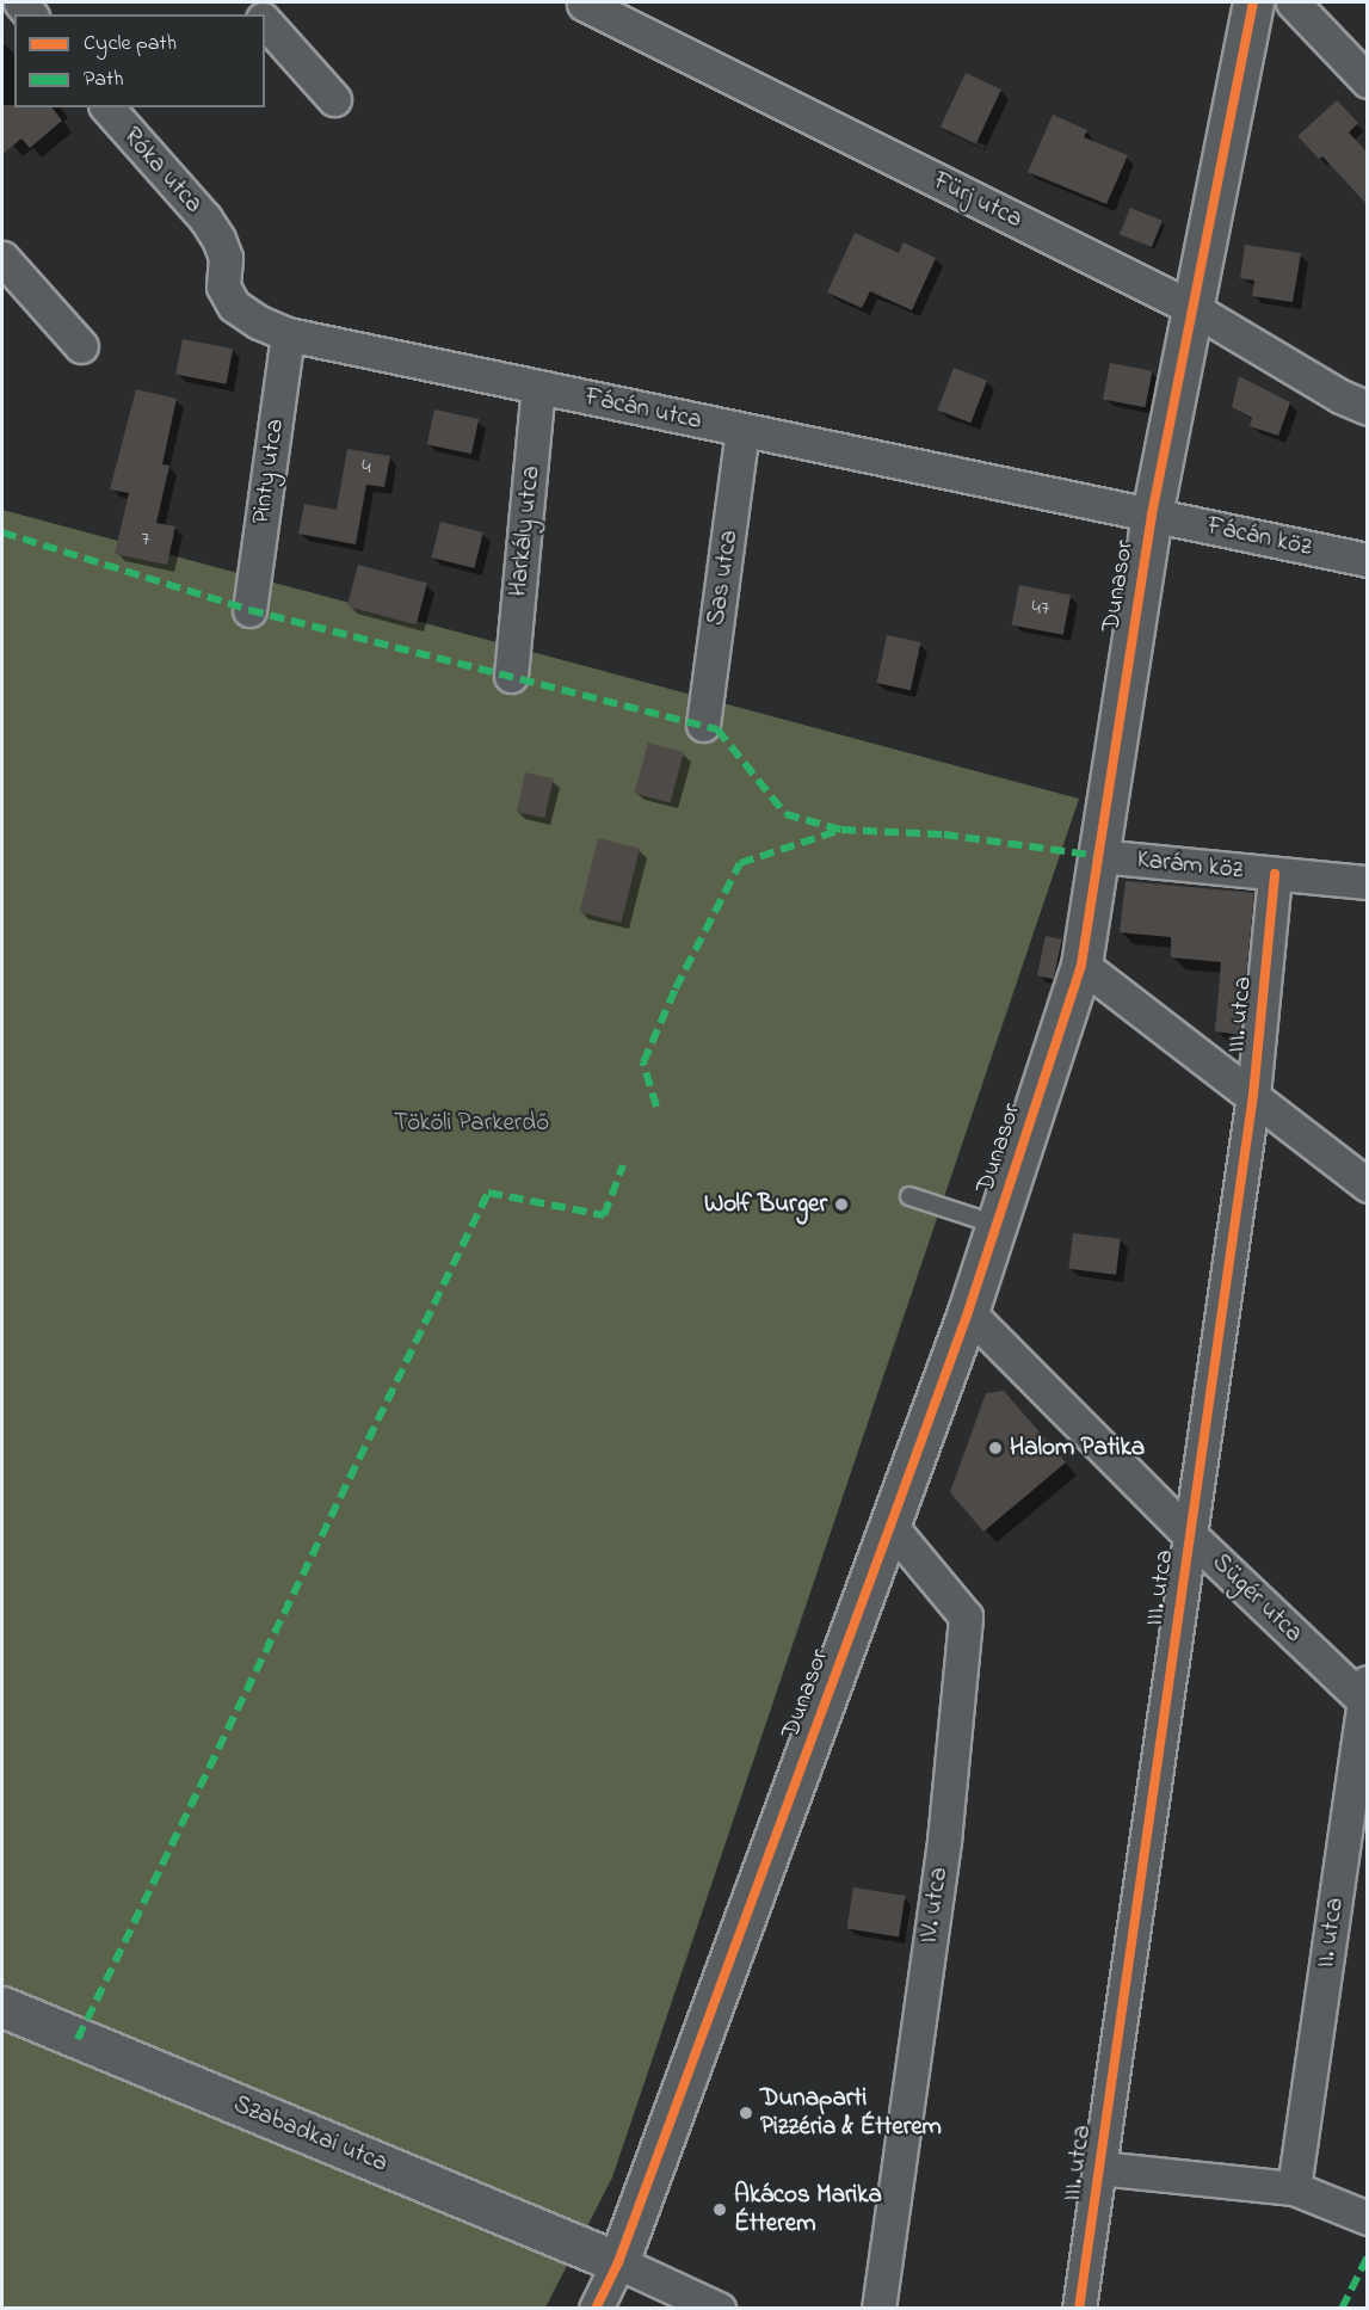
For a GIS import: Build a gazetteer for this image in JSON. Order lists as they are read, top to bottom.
{
  "streets": {
    "street": [
      "Róka utca",
      "Fürj utca",
      "Fácán utca",
      "Pinty utca",
      "Harkály utca",
      "Fácán köz",
      "Sas utca",
      "Dunasor",
      "Karám köz",
      "III. utca",
      "Sügér utca",
      "IV. utca",
      "II. utca",
      "Szabadkai utca"
    ]
  },
  "crossings": [
    ["Róka utca", "Fácán utca"],
    ["Fürj utca", "Dunasor"],
    ["Fácán utca", "Pinty utca"],
    ["Fácán utca", "Harkály utca"],
    ["Fácán utca", "Fácán köz"],
    ["Fácán utca", "Sas utca"],
    ["Fácán utca", "Dunasor"],
    ["Fácán köz", "Dunasor"],
    ["Dunasor", "Karám köz"],
    ["Dunasor", "Sügér utca"],
    ["Dunasor", "IV. utca"],
    ["Dunasor", "Szabadkai utca"],
    ["Karám köz", "III. utca"],
    ["III. utca", "Sügér utca"],
    ["III. utca", "II. utca"],
    ["Sügér utca", "II. utca"]
  ],
  "parks": ["Tököli Parkerdő"],
  "places": [
    "Wolf Burger",
    "Halom Patika",
    "Dunaparti Pizzéria & Étterem",
    "Akácos Marika Étterem"
  ],
  "house_numbers": ["4", "7", "47"],
  "legend": ["Cycle path", "Path"]
}
